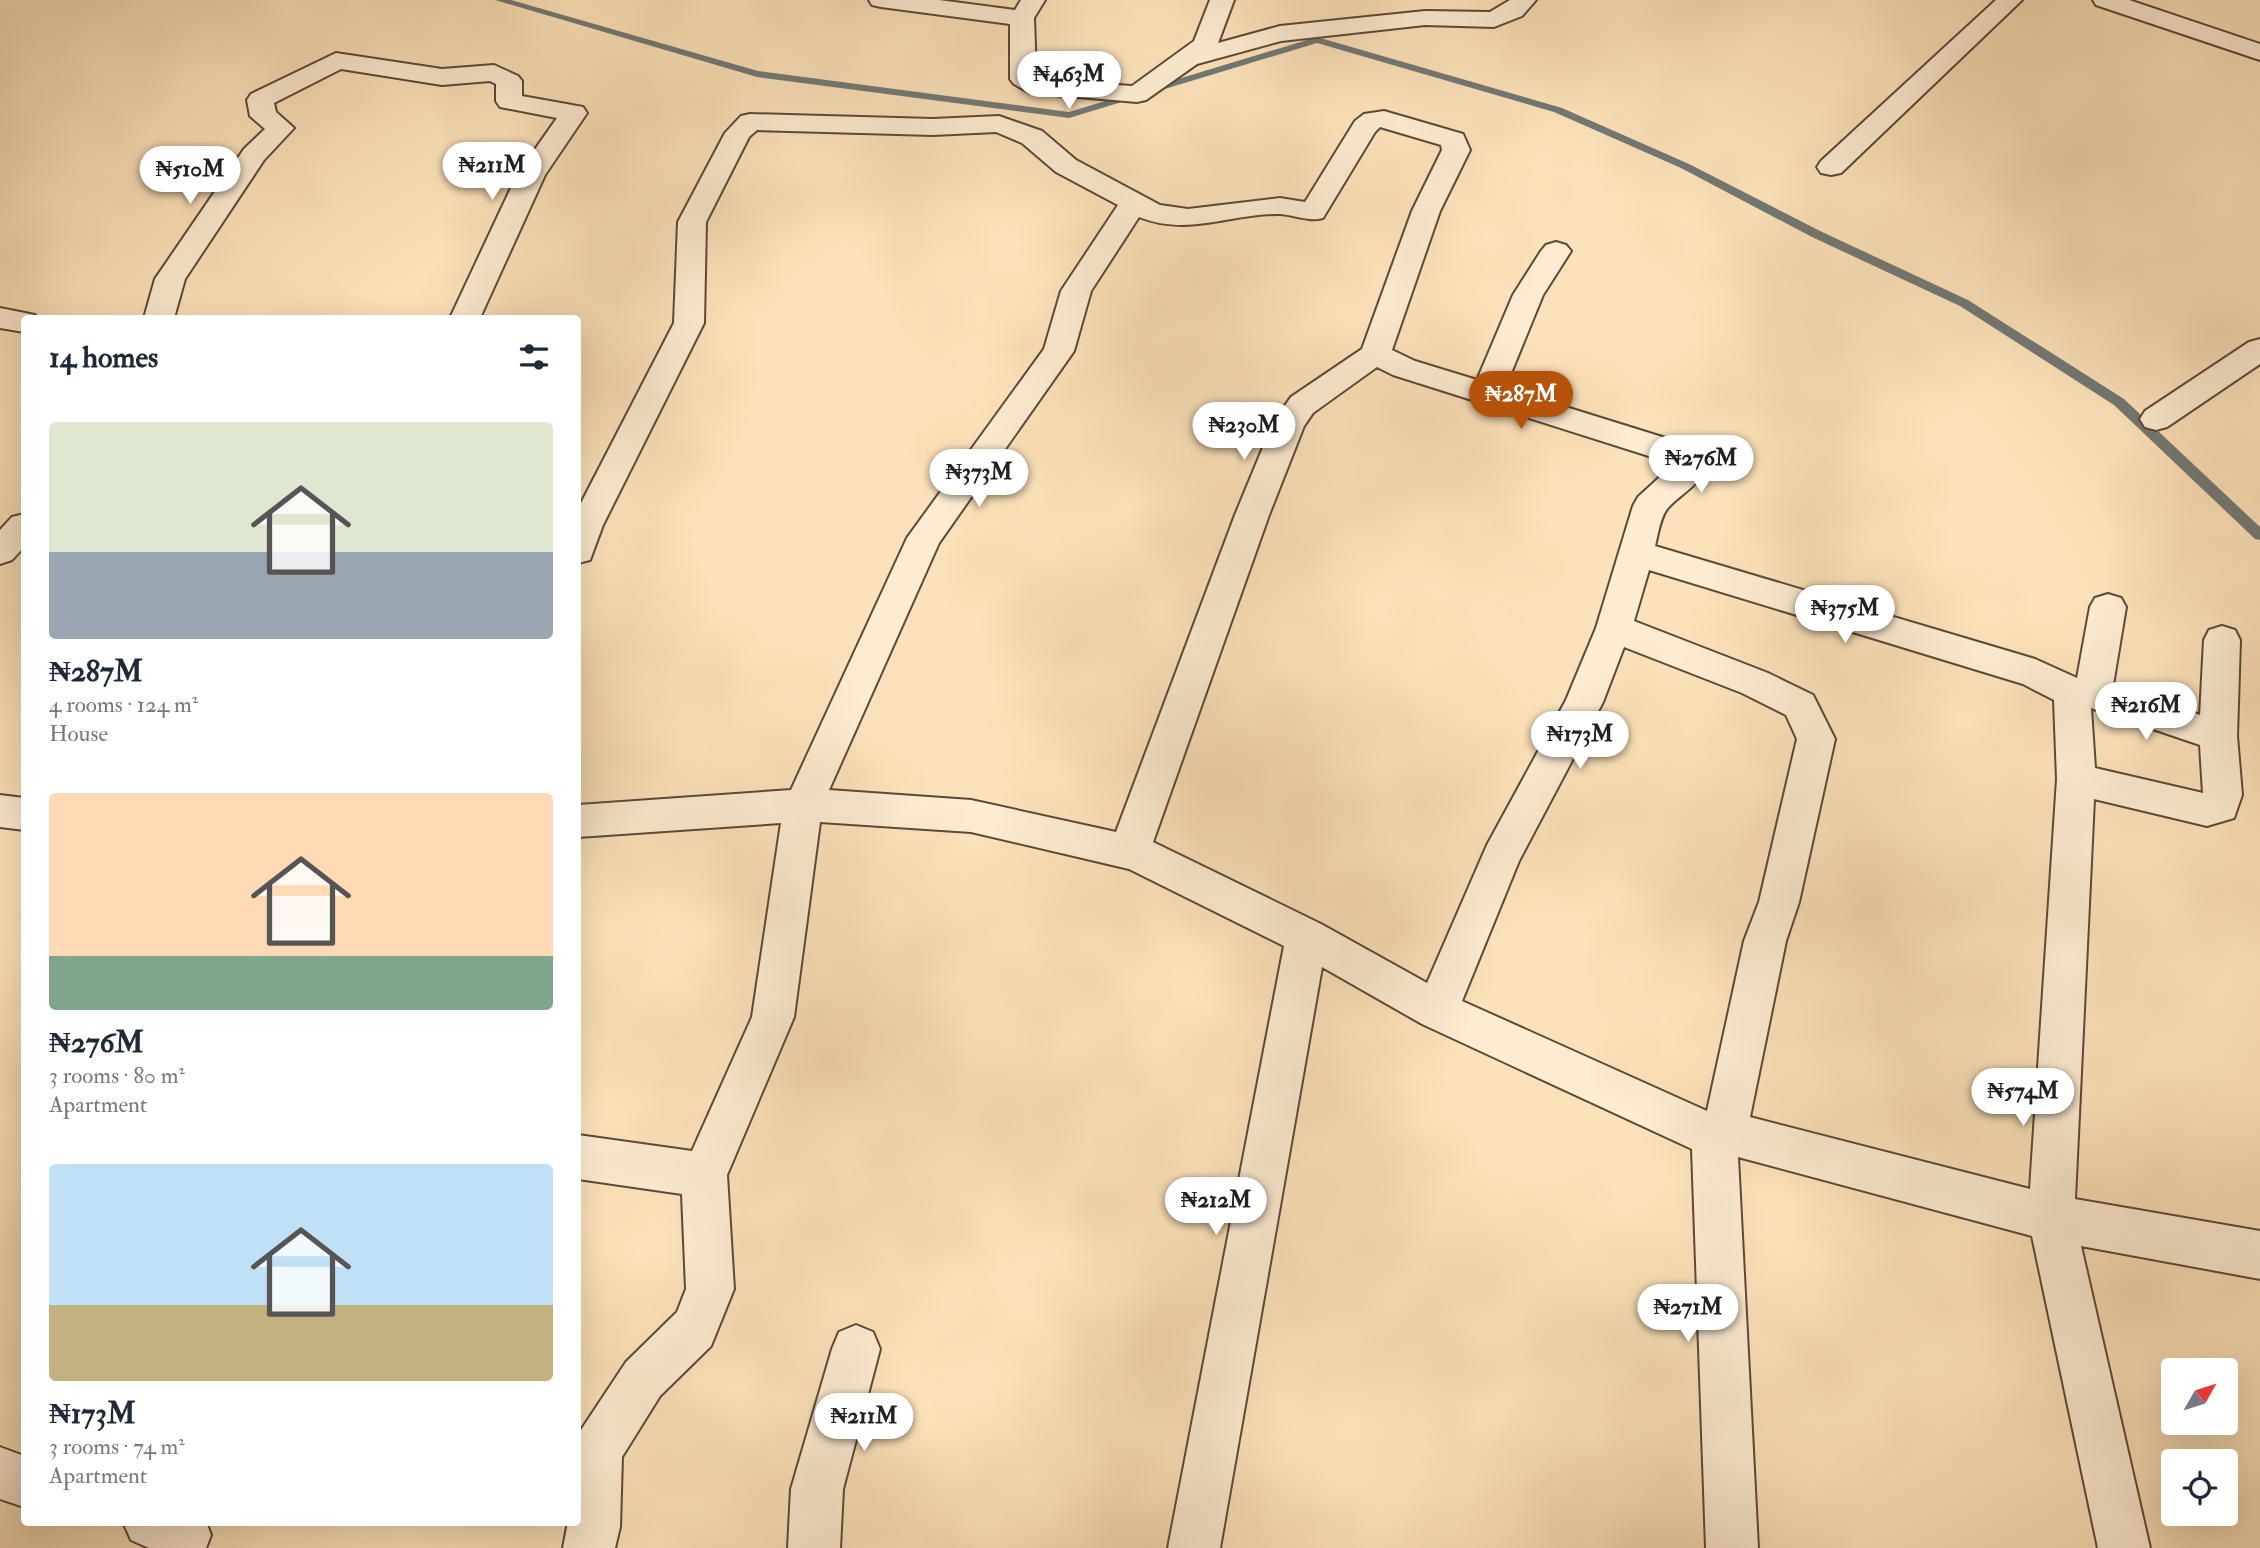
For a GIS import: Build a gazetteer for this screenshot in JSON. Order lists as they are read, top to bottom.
{
  "north": "top right",
  "page": {
    "price": [
      "₦463M",
      "₦211M",
      "₦510M",
      "₦287M",
      "₦230M",
      "₦276M",
      "₦373M",
      "₦375M",
      "₦216M",
      "₦173M",
      "₦574M",
      "₦212M",
      "₦271M",
      "₦211M"
    ],
    "heading": "14 homes",
    "list": [
      {
        "name": "₦287M",
        "note": "4 rooms · 124 m² · House"
      },
      {
        "name": "₦276M",
        "note": "3 rooms · 80 m² · Apartment"
      },
      {
        "name": "₦173M",
        "note": "3 rooms · 74 m² · Apartment"
      }
    ]
  }
}
